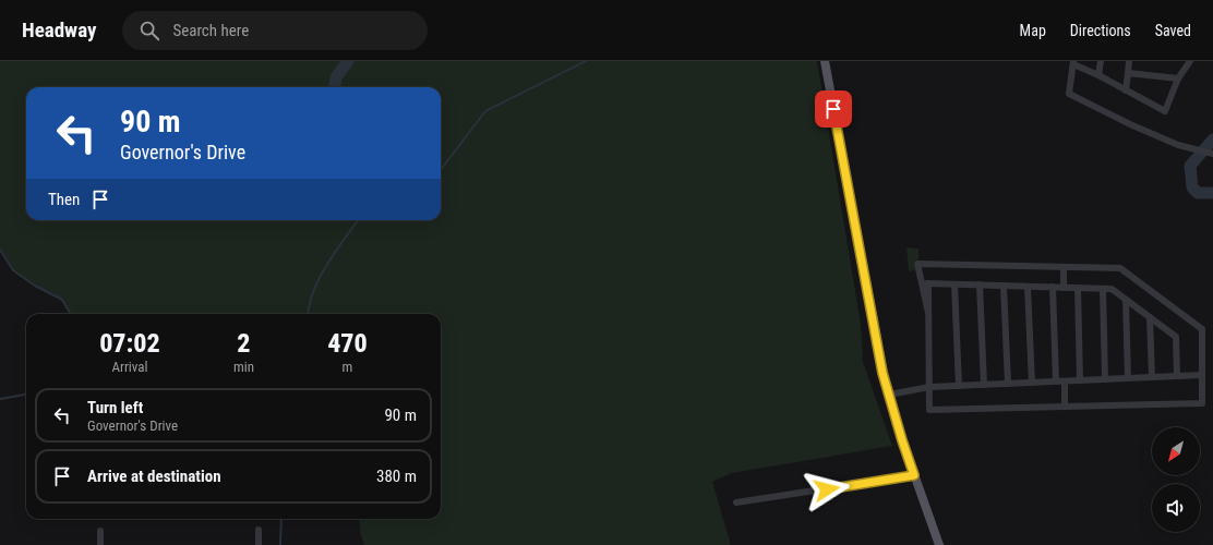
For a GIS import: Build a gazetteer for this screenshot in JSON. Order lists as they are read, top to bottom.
{
  "north": "bottom left",
  "page": {
    "header": "Headway",
    "search": "Search here",
    "nav": ["Map", "Directions", "Saved"],
    "turn": ["90 m", "Governor's Drive"],
    "then": "Then",
    "eta": [
      "07:02",
      "Arrival",
      "2",
      "min",
      "470",
      "m"
    ],
    "list": [
      {
        "name": "Turn left",
        "note": "Governor's Drive",
        "value": "90 m"
      },
      {
        "name": "Arrive at destination",
        "value": "380 m"
      }
    ]
  }
}
